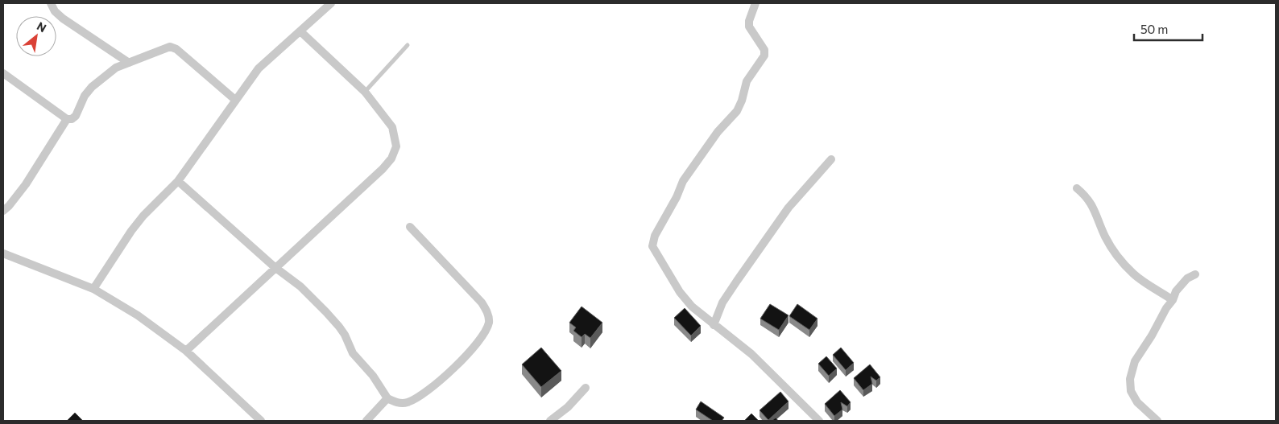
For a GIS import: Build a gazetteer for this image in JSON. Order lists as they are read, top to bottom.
{
  "scale_bar": "50 m",
  "north": "top right"
}
